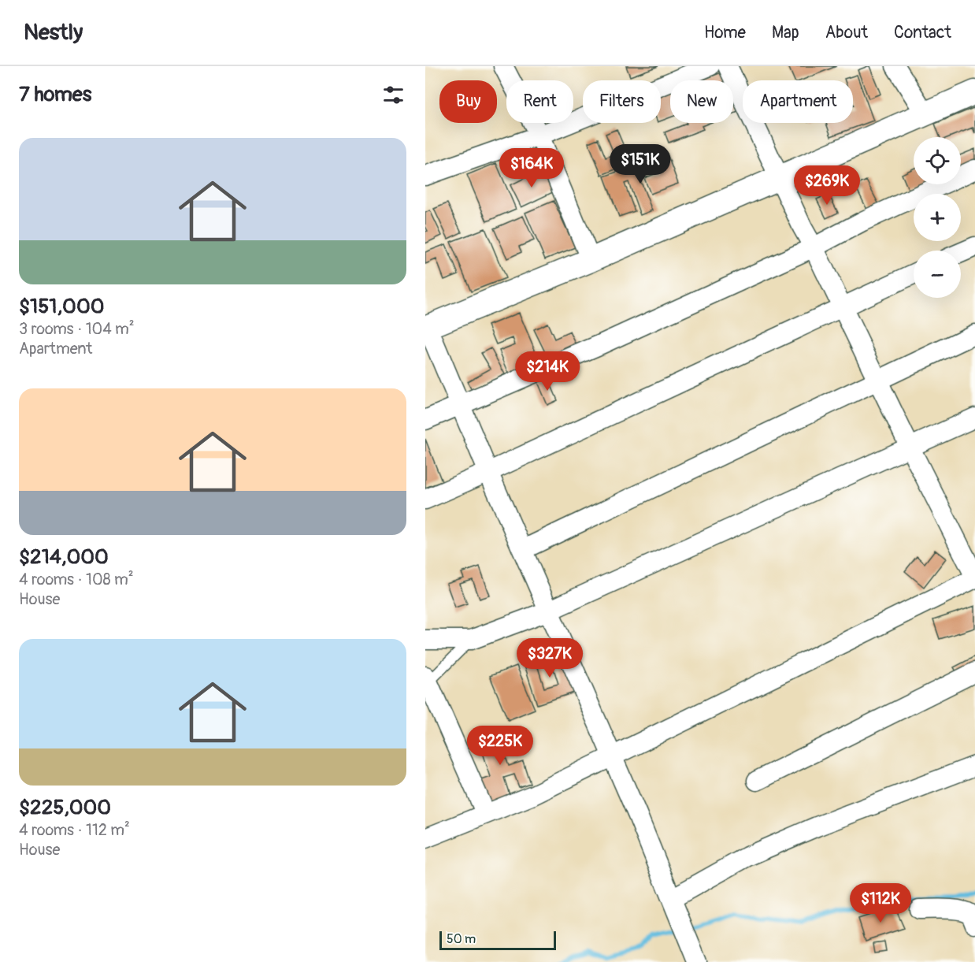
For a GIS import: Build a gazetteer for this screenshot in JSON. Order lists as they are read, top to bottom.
{
  "scale_bar": "50 m",
  "page": {
    "header": "Nestly",
    "nav": [
      "Home",
      "Map",
      "About",
      "Contact"
    ],
    "heading": "7 homes",
    "chip": [
      "Buy",
      "Rent",
      "Filters",
      "New",
      "Apartment"
    ],
    "list": [
      {
        "name": "$151,000",
        "note": "3 rooms · 104 m² · Apartment"
      },
      {
        "name": "$214,000",
        "note": "4 rooms · 108 m² · House"
      },
      {
        "name": "$225,000",
        "note": "4 rooms · 112 m² · House"
      }
    ],
    "map_buttons": ["+", "−"],
    "price": [
      "$151K",
      "$164K",
      "$269K",
      "$214K",
      "$327K",
      "$225K",
      "$112K"
    ],
    "scale": "50 m"
  }
}
